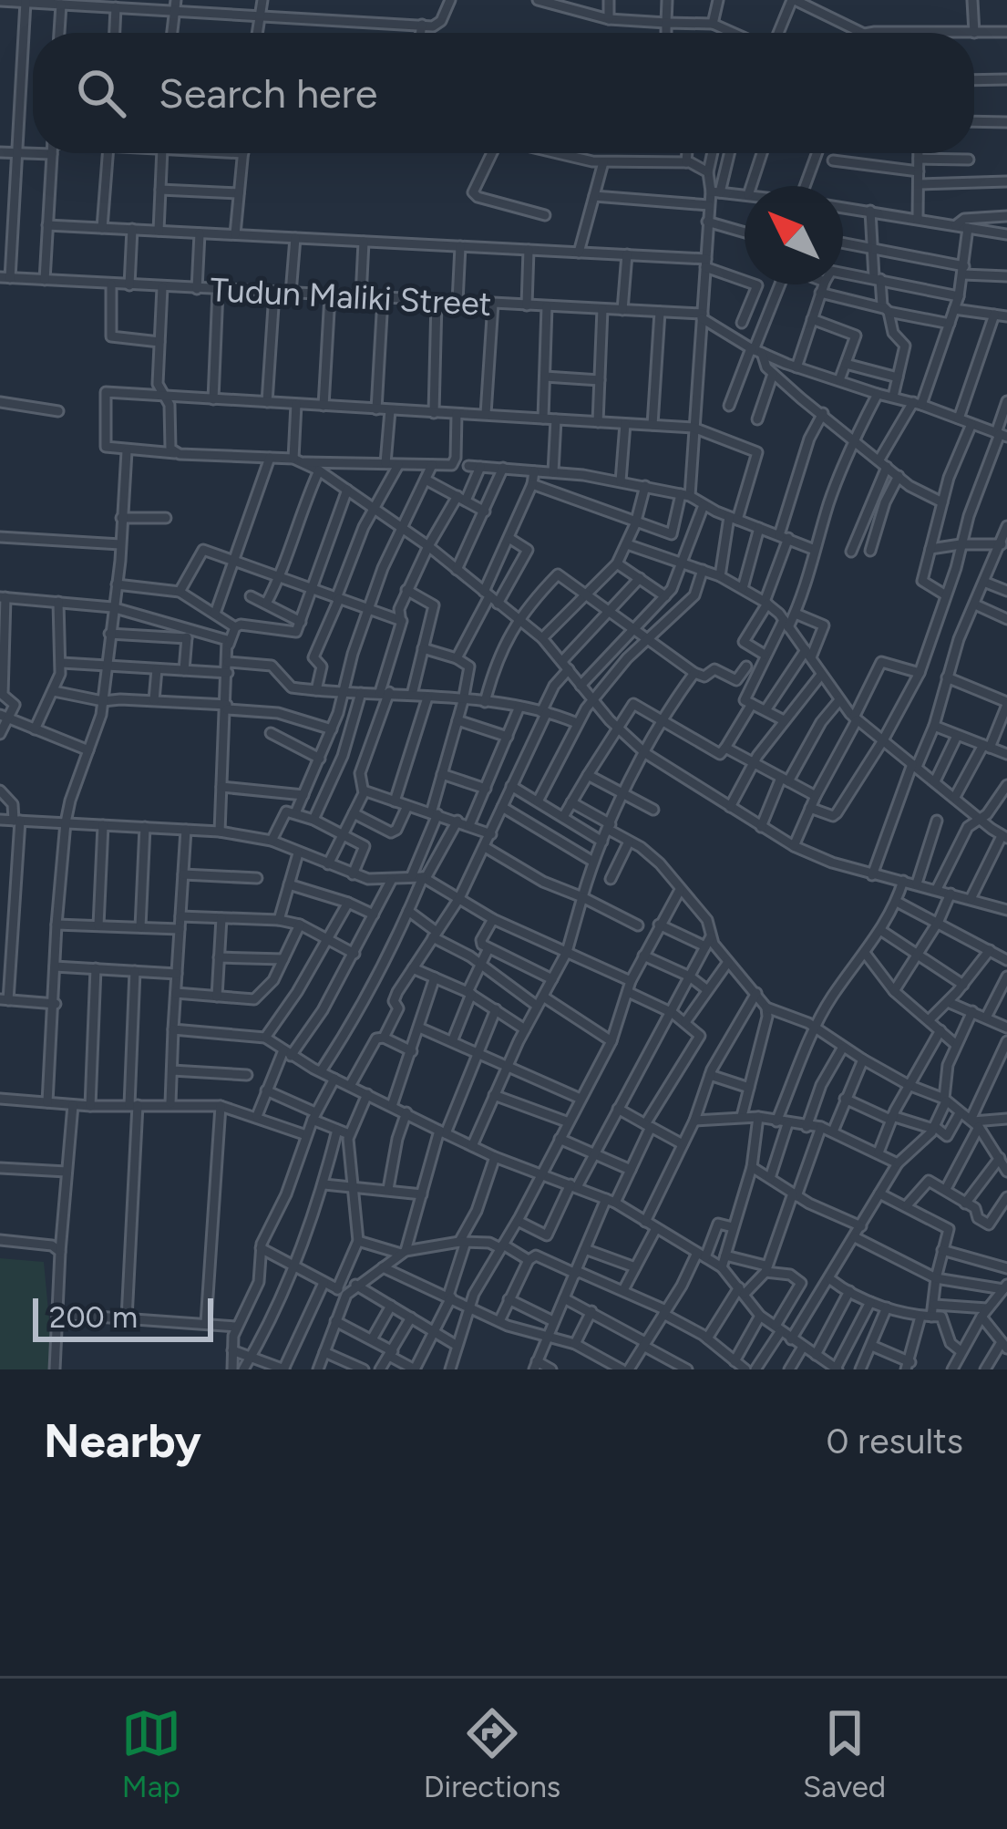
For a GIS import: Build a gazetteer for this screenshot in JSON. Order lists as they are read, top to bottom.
{
  "streets": {
    "street": ["Tudun Maliki Street"]
  },
  "scale_bar": "200 m",
  "north": "top left",
  "page": {
    "search": "Search here",
    "scale": "200 m",
    "heading": ["Nearby", "0 results"],
    "nav": ["Map", "Directions", "Saved"]
  }
}
